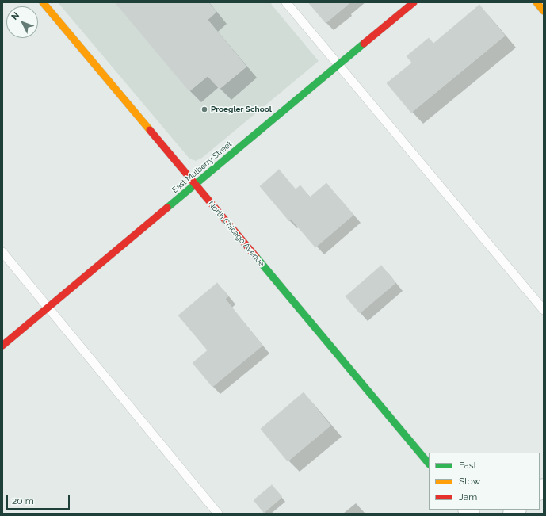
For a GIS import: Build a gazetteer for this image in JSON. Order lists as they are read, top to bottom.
{
  "streets": {
    "street": ["East Mulberry Street", "North Chicago Avenue"]
  },
  "crossings": [
    ["East Mulberry Street", "North Chicago Avenue"]
  ],
  "places": ["Proegler School"],
  "legend": ["Fast", "Slow", "Jam"],
  "scale_bar": "20 m",
  "north": "top left"
}
